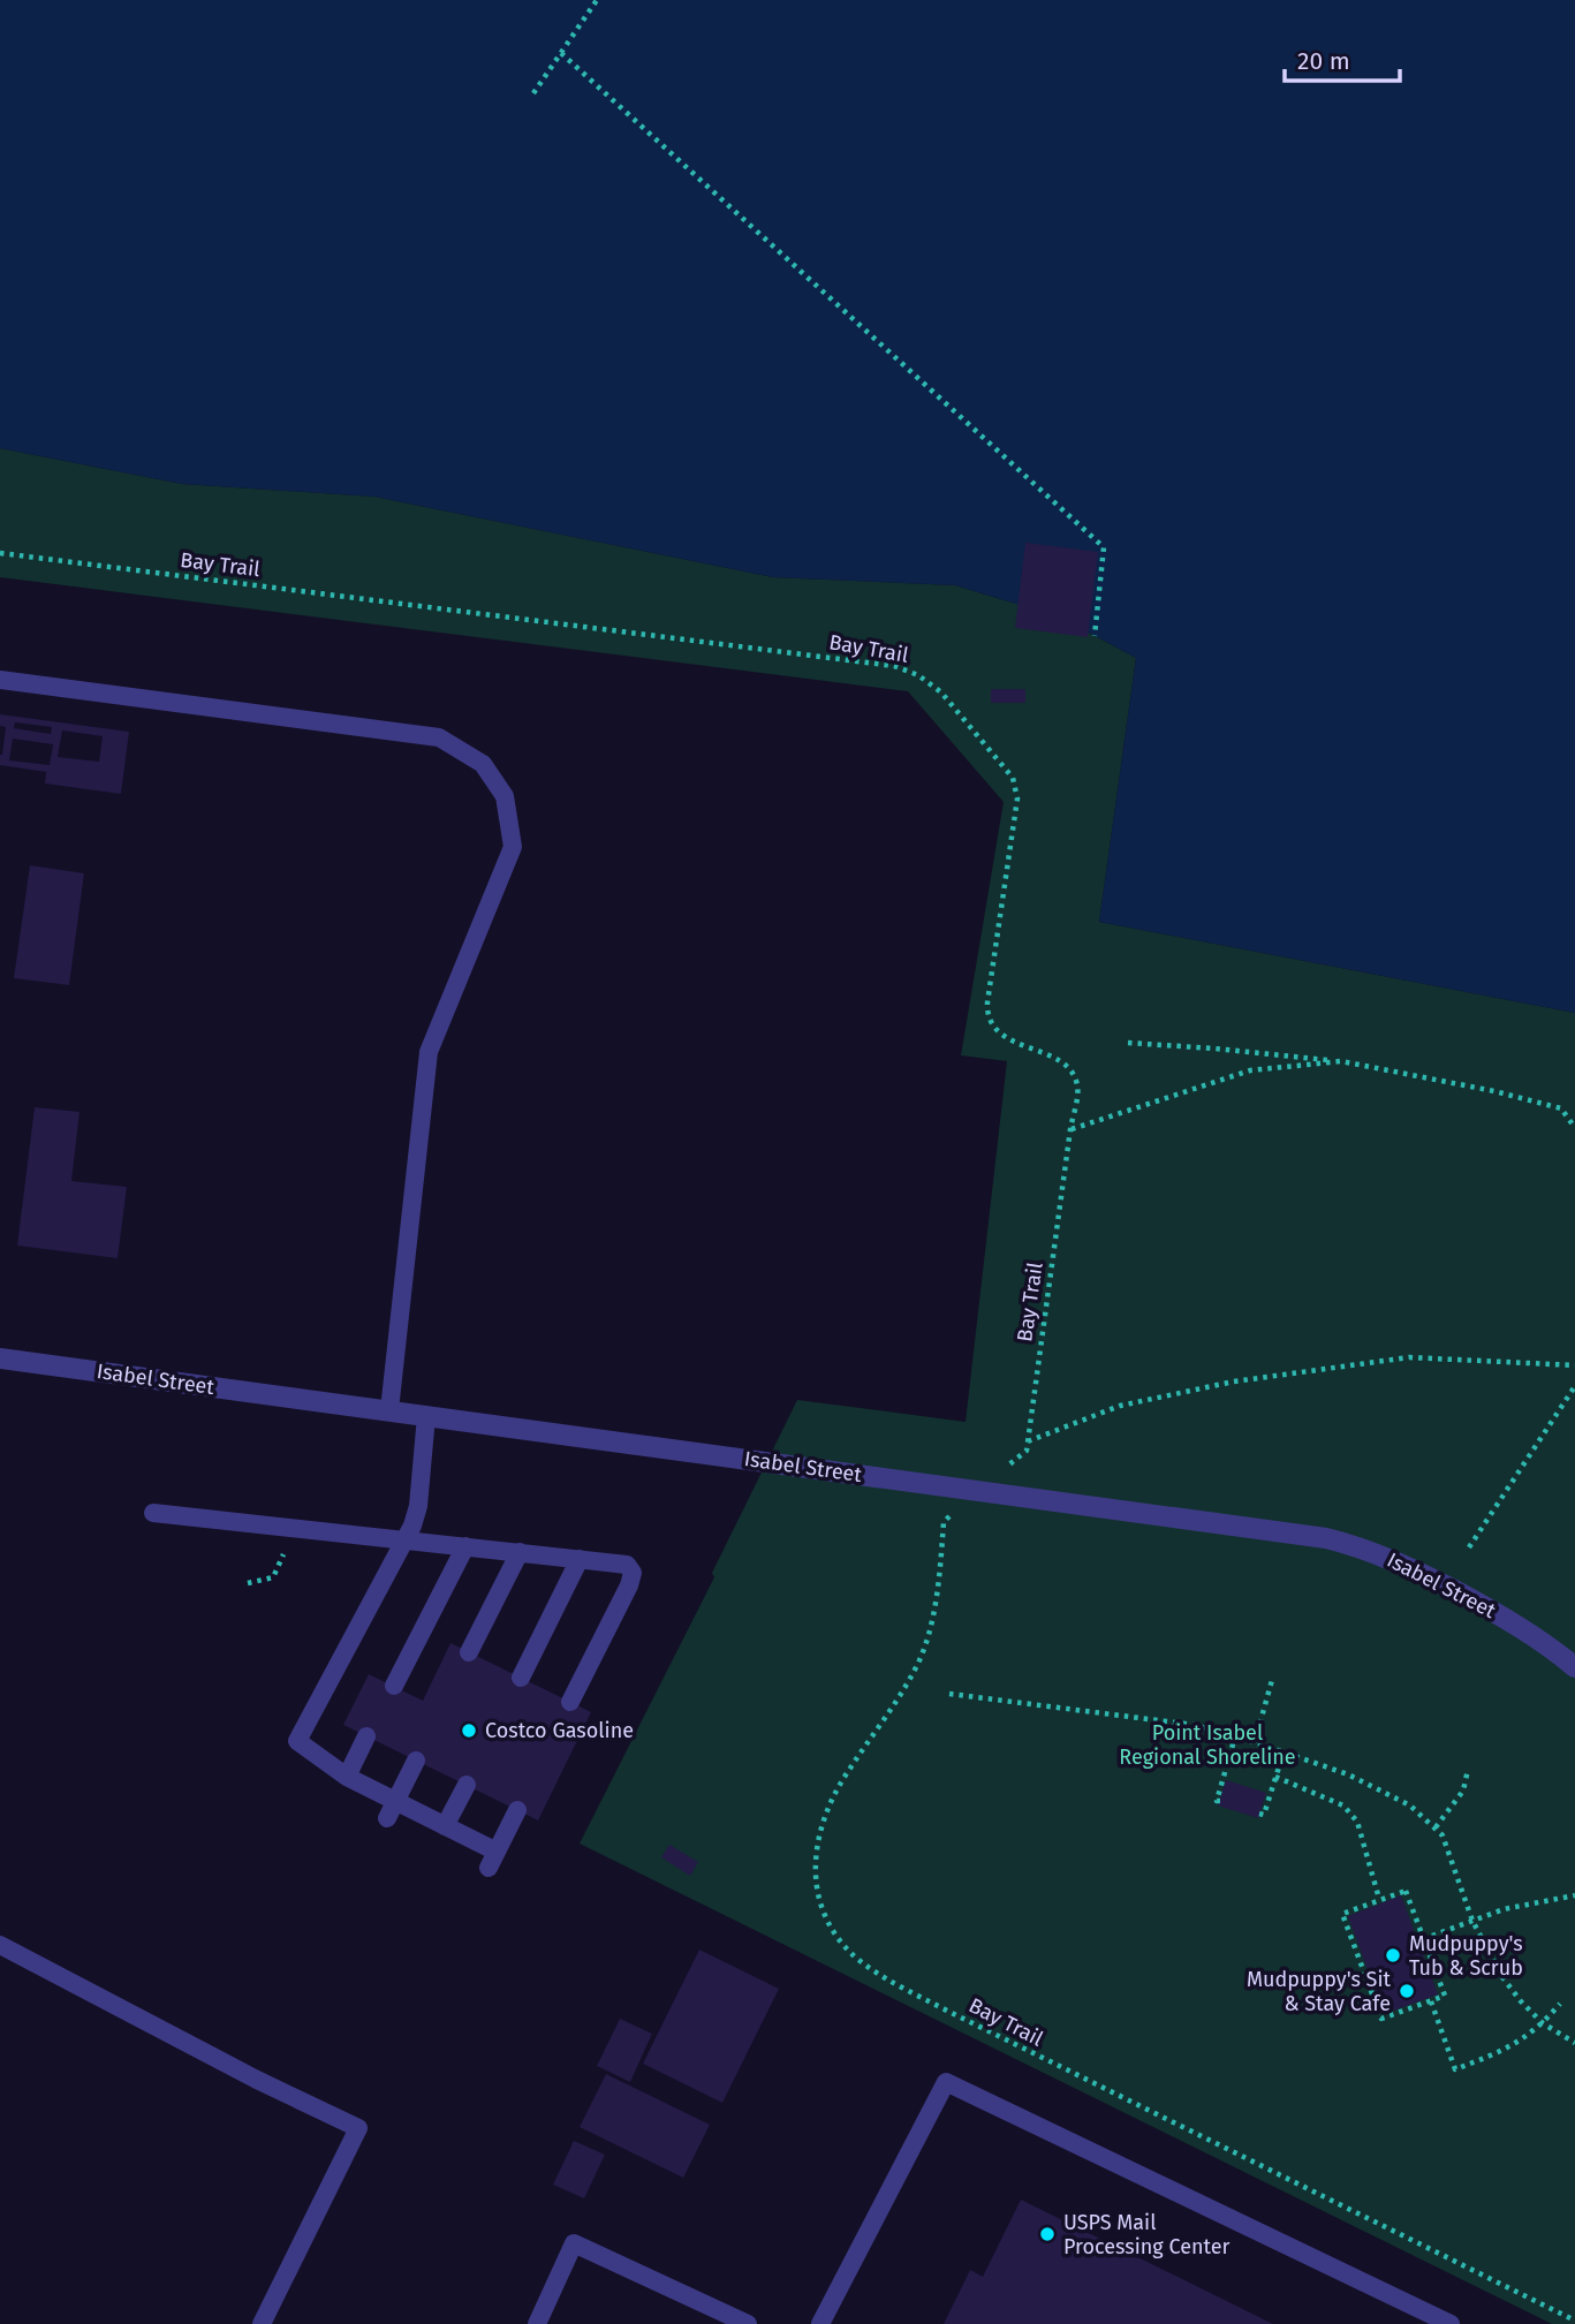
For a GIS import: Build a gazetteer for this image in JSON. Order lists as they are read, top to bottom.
{
  "streets": {
    "street": ["Isabel Street"],
    "path": ["Bay Trail"]
  },
  "parks": ["Point Isabel Regional Shoreline"],
  "places": [
    "Costco Gasoline",
    "Mudpuppy's Tub & Scrub",
    "Mudpuppy's Sit & Stay Cafe",
    "USPS Mail Processing Center"
  ],
  "scale_bar": "20 m"
}
